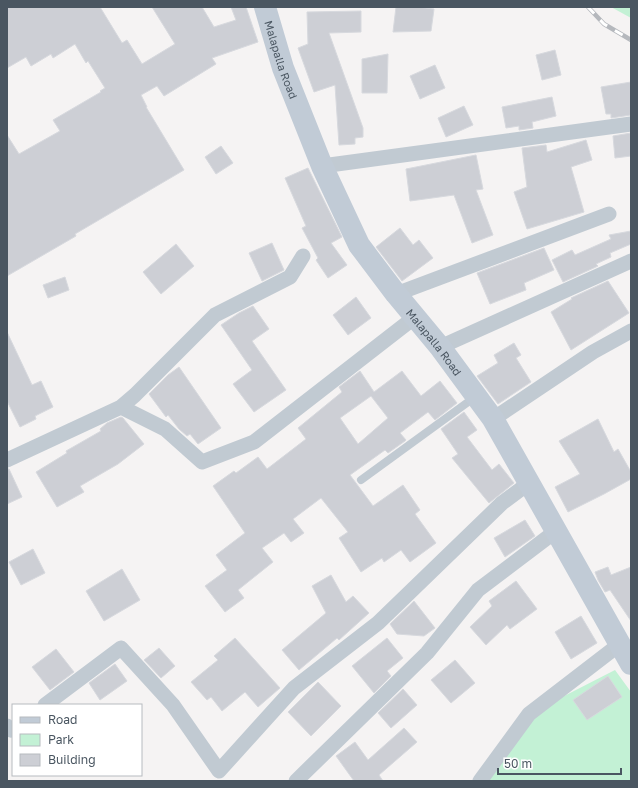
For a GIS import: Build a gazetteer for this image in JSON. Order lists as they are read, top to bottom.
{
  "streets": {
    "street": ["Malapalla Road"]
  },
  "legend": ["Road", "Park", "Building"],
  "scale_bar": "50 m"
}
